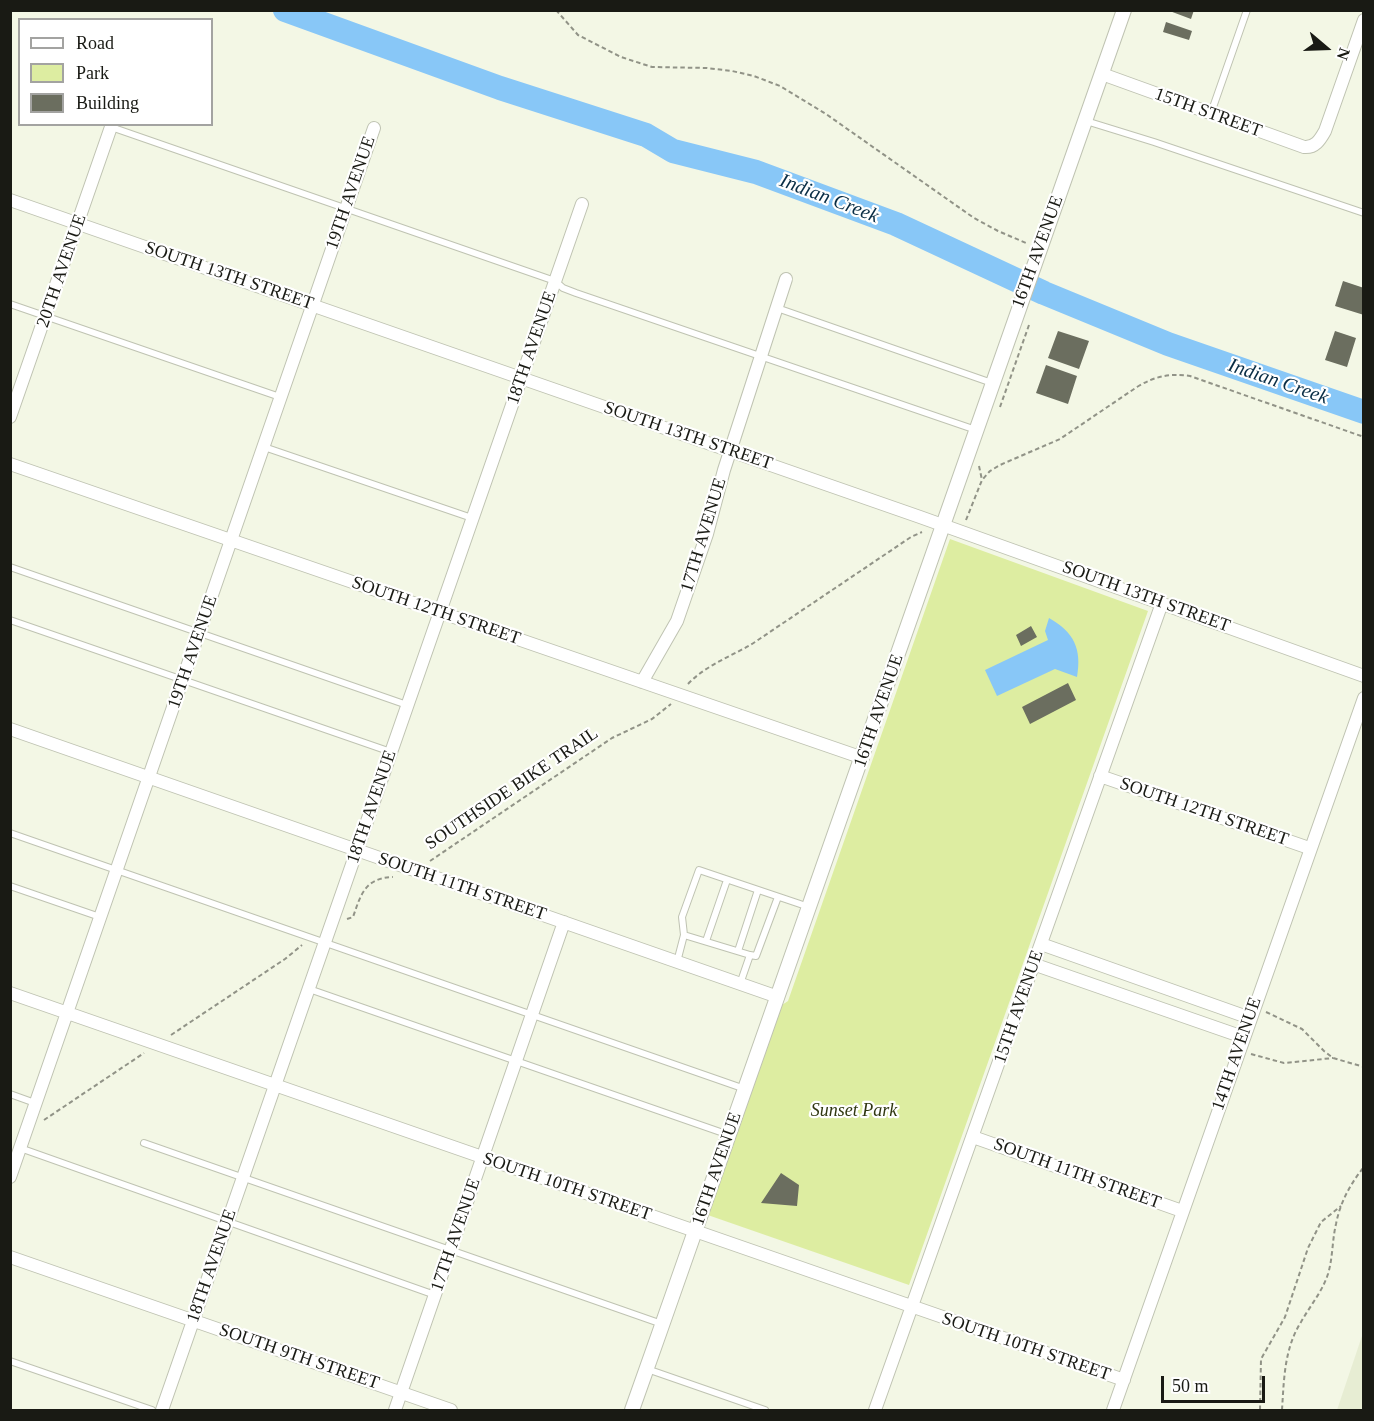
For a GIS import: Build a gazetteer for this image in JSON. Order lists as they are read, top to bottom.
{
  "streets": {
    "street": [
      "15TH STREET",
      "19TH AVENUE",
      "16TH AVENUE",
      "20TH AVENUE",
      "SOUTH 13TH STREET",
      "18TH AVENUE",
      "17TH AVENUE",
      "SOUTH 12TH STREET",
      "SOUTH 11TH STREET",
      "15TH AVENUE",
      "14TH AVENUE",
      "SOUTH 10TH STREET",
      "SOUTH 9TH STREET"
    ],
    "path": ["SOUTHSIDE BIKE TRAIL"]
  },
  "crossings": [
    ["15TH STREET", "16TH AVENUE"],
    ["19TH AVENUE", "SOUTH 13TH STREET"],
    ["19TH AVENUE", "SOUTH 12TH STREET"],
    ["19TH AVENUE", "SOUTH 11TH STREET"],
    ["19TH AVENUE", "SOUTH 10TH STREET"],
    ["16TH AVENUE", "SOUTH 13TH STREET"],
    ["16TH AVENUE", "SOUTH 12TH STREET"],
    ["16TH AVENUE", "SOUTH 11TH STREET"],
    ["16TH AVENUE", "SOUTH 10TH STREET"],
    ["20TH AVENUE", "SOUTH 13TH STREET"],
    ["SOUTH 13TH STREET", "18TH AVENUE"],
    ["SOUTH 13TH STREET", "17TH AVENUE"],
    ["SOUTH 13TH STREET", "15TH AVENUE"],
    ["18TH AVENUE", "SOUTH 12TH STREET"],
    ["18TH AVENUE", "SOUTHSIDE BIKE TRAIL"],
    ["18TH AVENUE", "SOUTH 11TH STREET"],
    ["18TH AVENUE", "SOUTH 10TH STREET"],
    ["18TH AVENUE", "SOUTH 9TH STREET"],
    ["17TH AVENUE", "SOUTH 12TH STREET"],
    ["17TH AVENUE", "SOUTH 11TH STREET"],
    ["17TH AVENUE", "SOUTH 10TH STREET"],
    ["17TH AVENUE", "SOUTH 9TH STREET"],
    ["SOUTH 12TH STREET", "SOUTHSIDE BIKE TRAIL"],
    ["SOUTH 12TH STREET", "15TH AVENUE"],
    ["SOUTH 12TH STREET", "14TH AVENUE"],
    ["SOUTHSIDE BIKE TRAIL", "SOUTH 11TH STREET"],
    ["SOUTH 11TH STREET", "15TH AVENUE"],
    ["SOUTH 11TH STREET", "14TH AVENUE"],
    ["15TH AVENUE", "SOUTH 10TH STREET"],
    ["14TH AVENUE", "SOUTH 10TH STREET"]
  ],
  "water": ["Indian Creek"],
  "parks": ["Sunset Park"],
  "legend": ["Road", "Park", "Building"],
  "scale_bar": "50 m",
  "north": "right"
}
